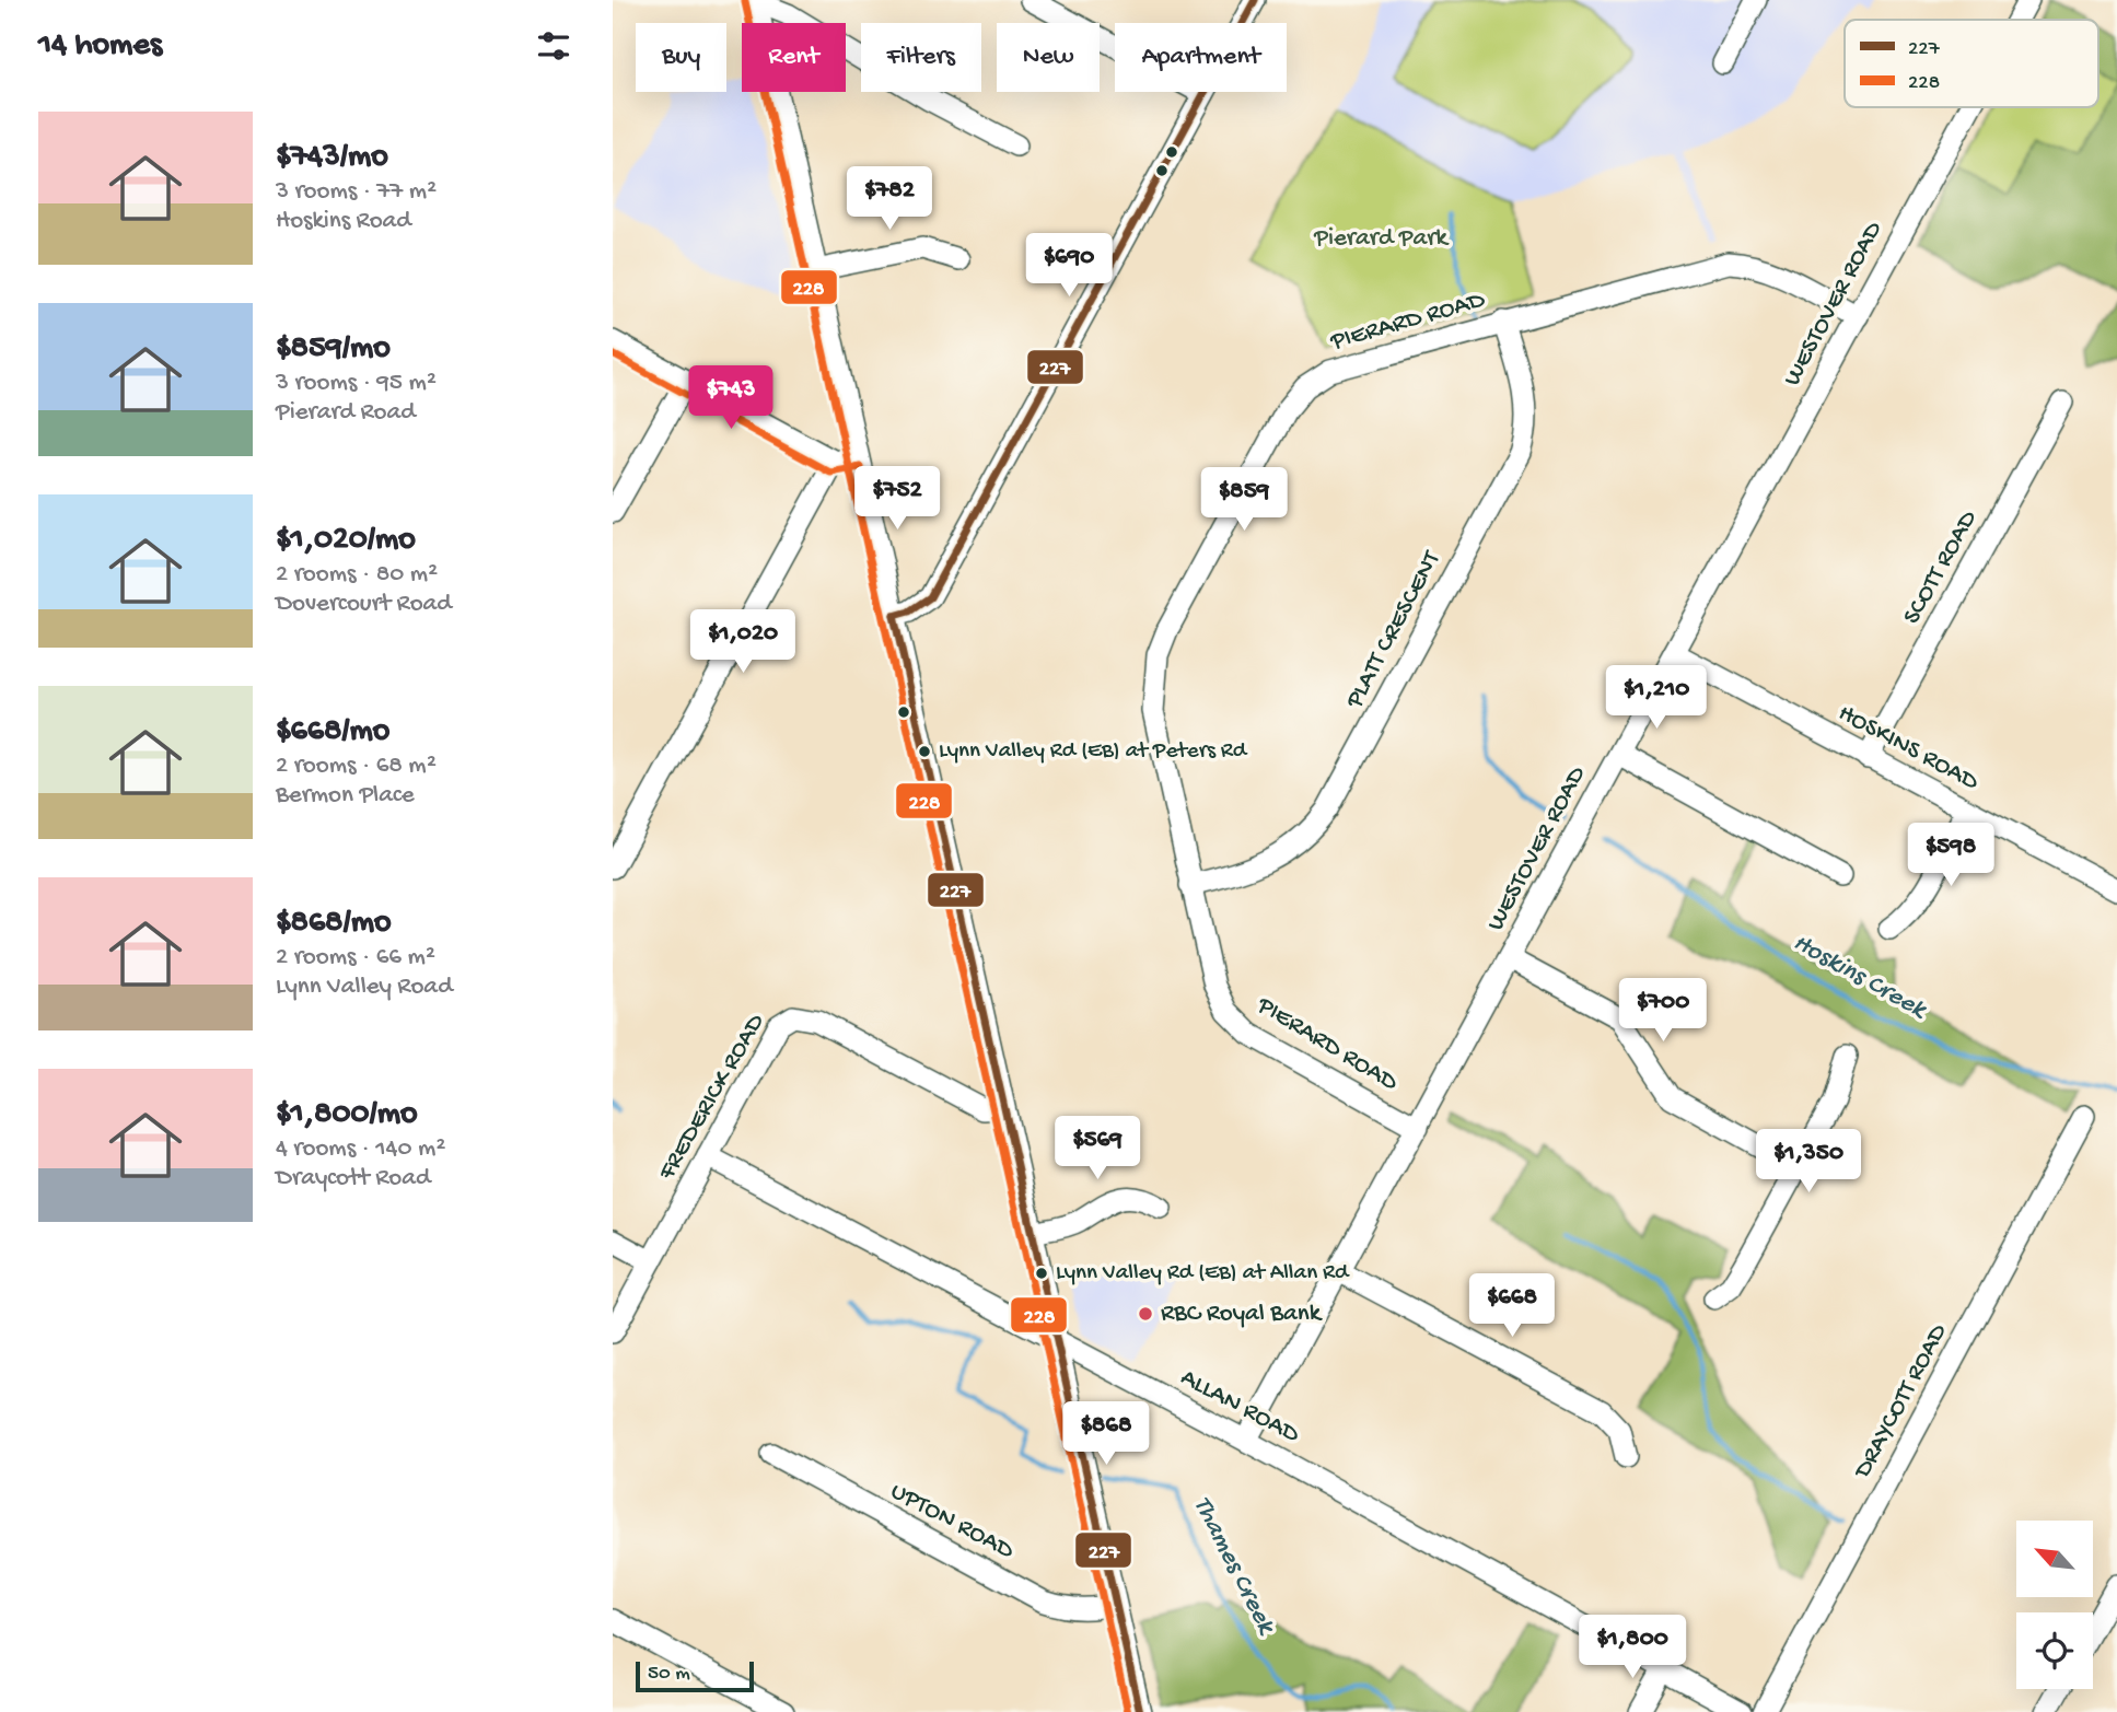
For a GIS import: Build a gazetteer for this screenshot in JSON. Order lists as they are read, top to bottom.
{
  "streets": {
    "street": [
      "WESTOVER ROAD",
      "PIERARD ROAD",
      "SCOTT ROAD",
      "PLATT CRESCENT",
      "HOSKINS ROAD",
      "FREDERICK ROAD",
      "DRAYCOTT ROAD",
      "ALLAN ROAD",
      "UPTON ROAD"
    ]
  },
  "crossings": [
    ["WESTOVER ROAD", "PIERARD ROAD"],
    ["WESTOVER ROAD", "HOSKINS ROAD"],
    ["WESTOVER ROAD", "ALLAN ROAD"],
    ["PIERARD ROAD", "PLATT CRESCENT"],
    ["SCOTT ROAD", "HOSKINS ROAD"],
    ["FREDERICK ROAD", "ALLAN ROAD"]
  ],
  "water": ["Hoskins Creek", "Thames Creek"],
  "parks": ["Pierard Park"],
  "places": ["Lynn Valley Rd (EB) at Peters Rd", "Lynn Valley Rd (EB) at Allan Rd", "RBC Royal Bank"],
  "lines": ["transit line 227", "transit line 228"],
  "legend": ["227", "228"],
  "scale_bar": "50 m",
  "north": "top left",
  "page": {
    "heading": "14 homes",
    "chip": [
      "Buy",
      "Rent",
      "Filters",
      "New",
      "Apartment"
    ],
    "list": [
      {
        "name": "$743/mo",
        "note": "3 rooms · 77 m² · Hoskins Road"
      },
      {
        "name": "$859/mo",
        "note": "3 rooms · 95 m² · Pierard Road"
      },
      {
        "name": "$1,020/mo",
        "note": "2 rooms · 80 m² · Dovercourt Road"
      },
      {
        "name": "$668/mo",
        "note": "2 rooms · 68 m² · Bermon Place"
      },
      {
        "name": "$868/mo",
        "note": "2 rooms · 66 m² · Lynn Valley Road"
      },
      {
        "name": "$1,800/mo",
        "note": "4 rooms · 140 m² · Draycott Road"
      }
    ],
    "price": [
      "$782",
      "$690",
      "$743",
      "$752",
      "$859",
      "$1,020",
      "$1,210",
      "$598",
      "$700",
      "$569",
      "$1,350",
      "$668",
      "$868",
      "$1,800"
    ],
    "scale": "50 m"
  }
}
